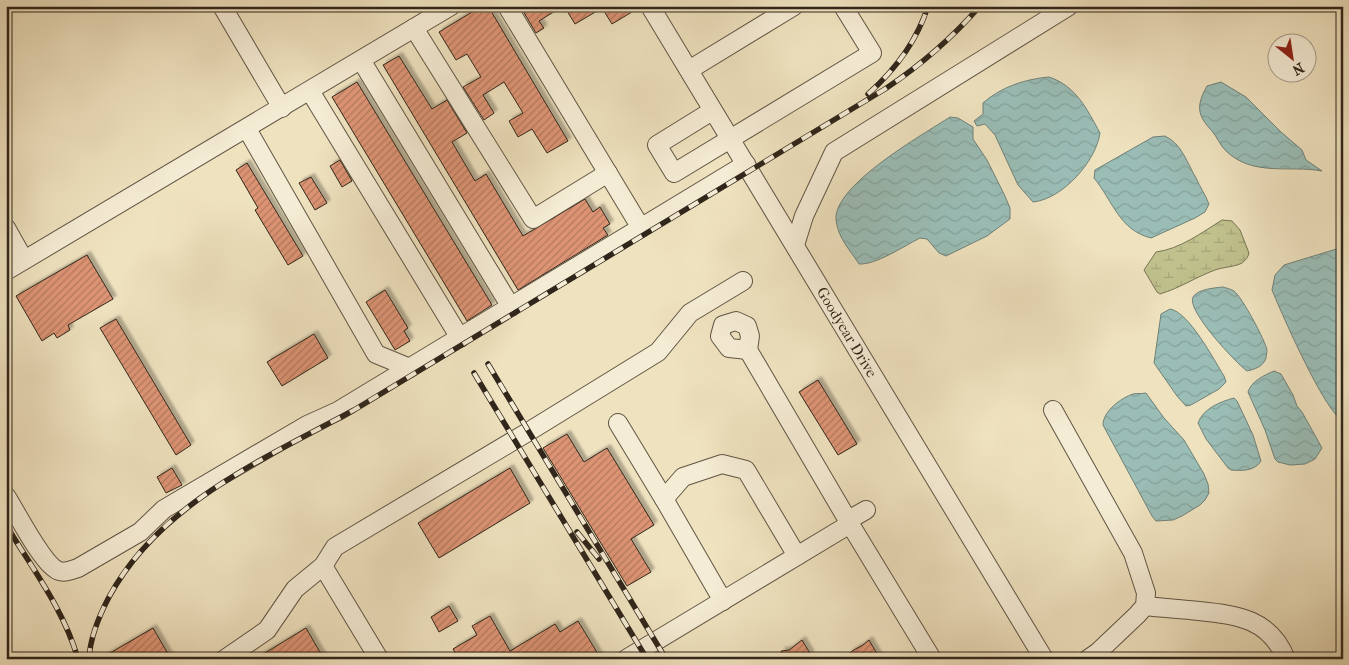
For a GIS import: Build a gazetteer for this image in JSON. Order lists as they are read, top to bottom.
{
  "streets": {
    "street": ["Goodyear Drive"]
  },
  "north": "bottom right"
}
